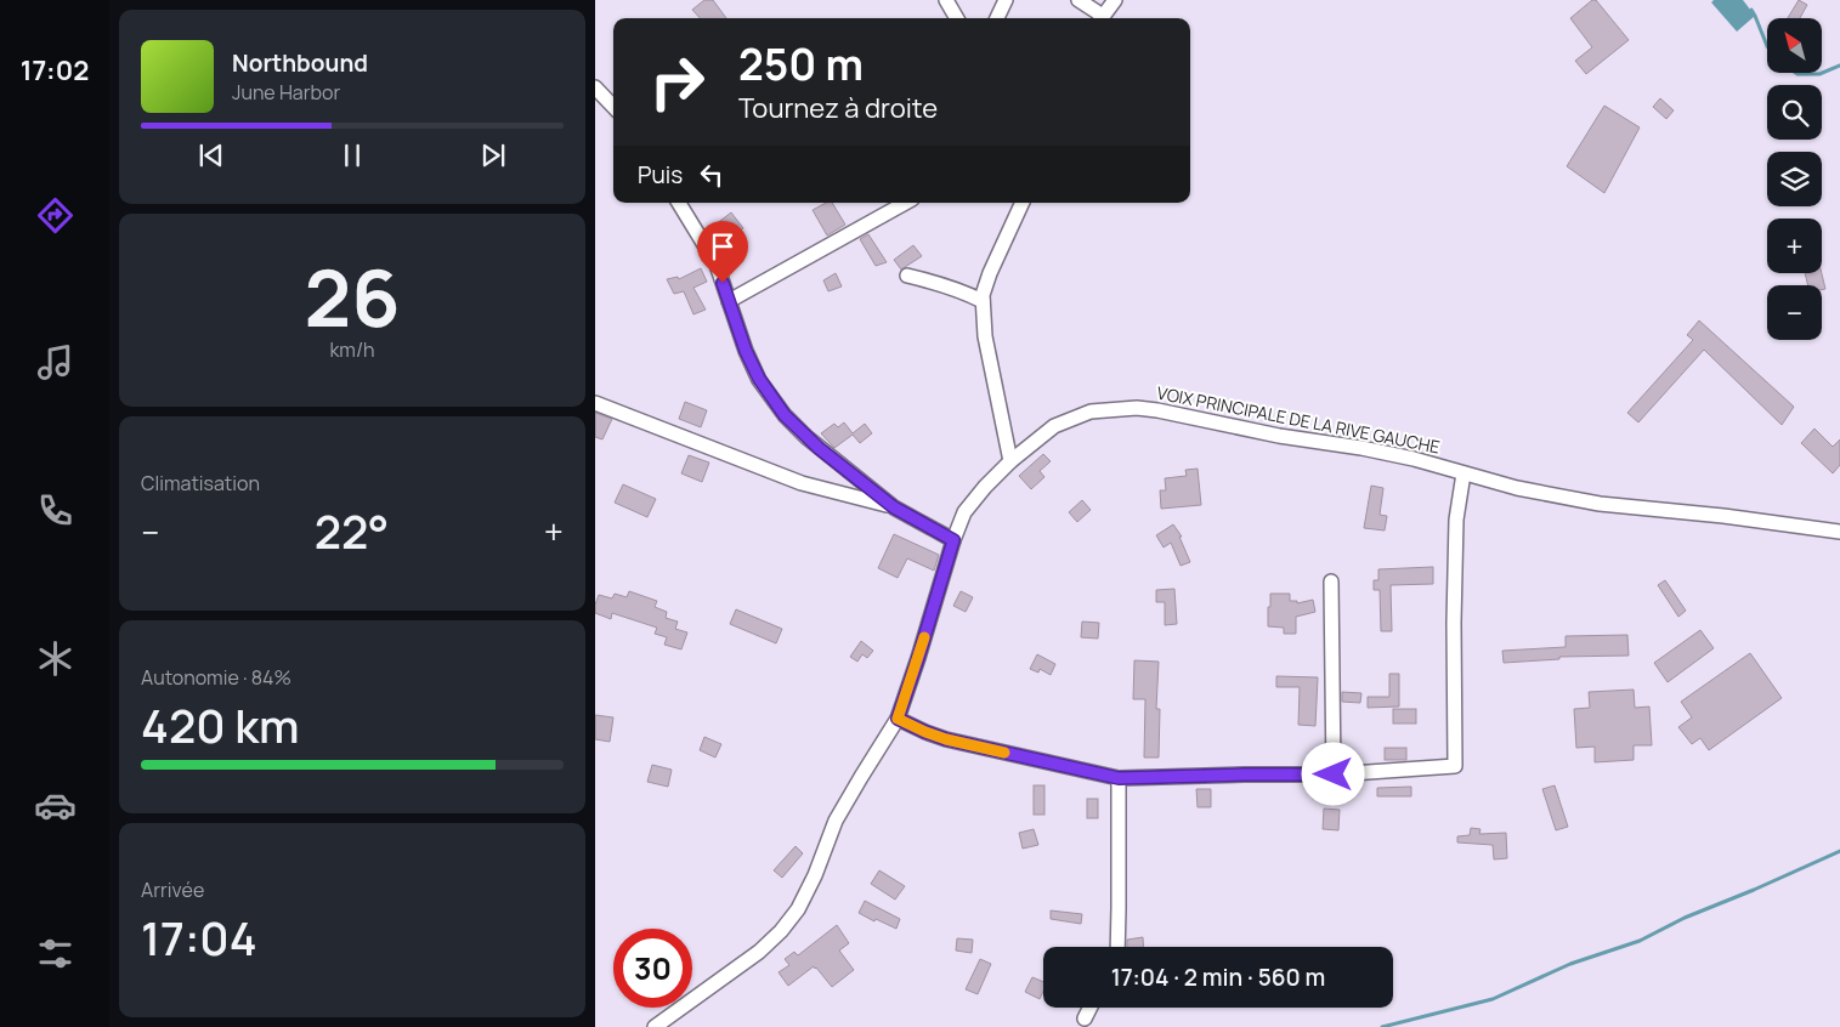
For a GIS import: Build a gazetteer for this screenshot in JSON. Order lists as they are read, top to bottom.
{
  "streets": {
    "street": ["VOIX PRINCIPALE DE LA RIVE GAUCHE"]
  },
  "north": "top left",
  "page": {
    "tabs": "17:02",
    "map_buttons": ["+", "−"],
    "turn": ["250 m", "Tournez à droite"],
    "song": ["Northbound", "June Harbor"],
    "then": "Puis",
    "tile": [
      ["26", "km/h"],
      "Climatisation",
      ["Autonomie · 84%", "420 km"],
      ["Arrivée", "17:04"]
    ],
    "heat": ["−", "22°", "+"],
    "limit": "30",
    "trip": "17:04 · 2 min · 560 m"
  }
}
